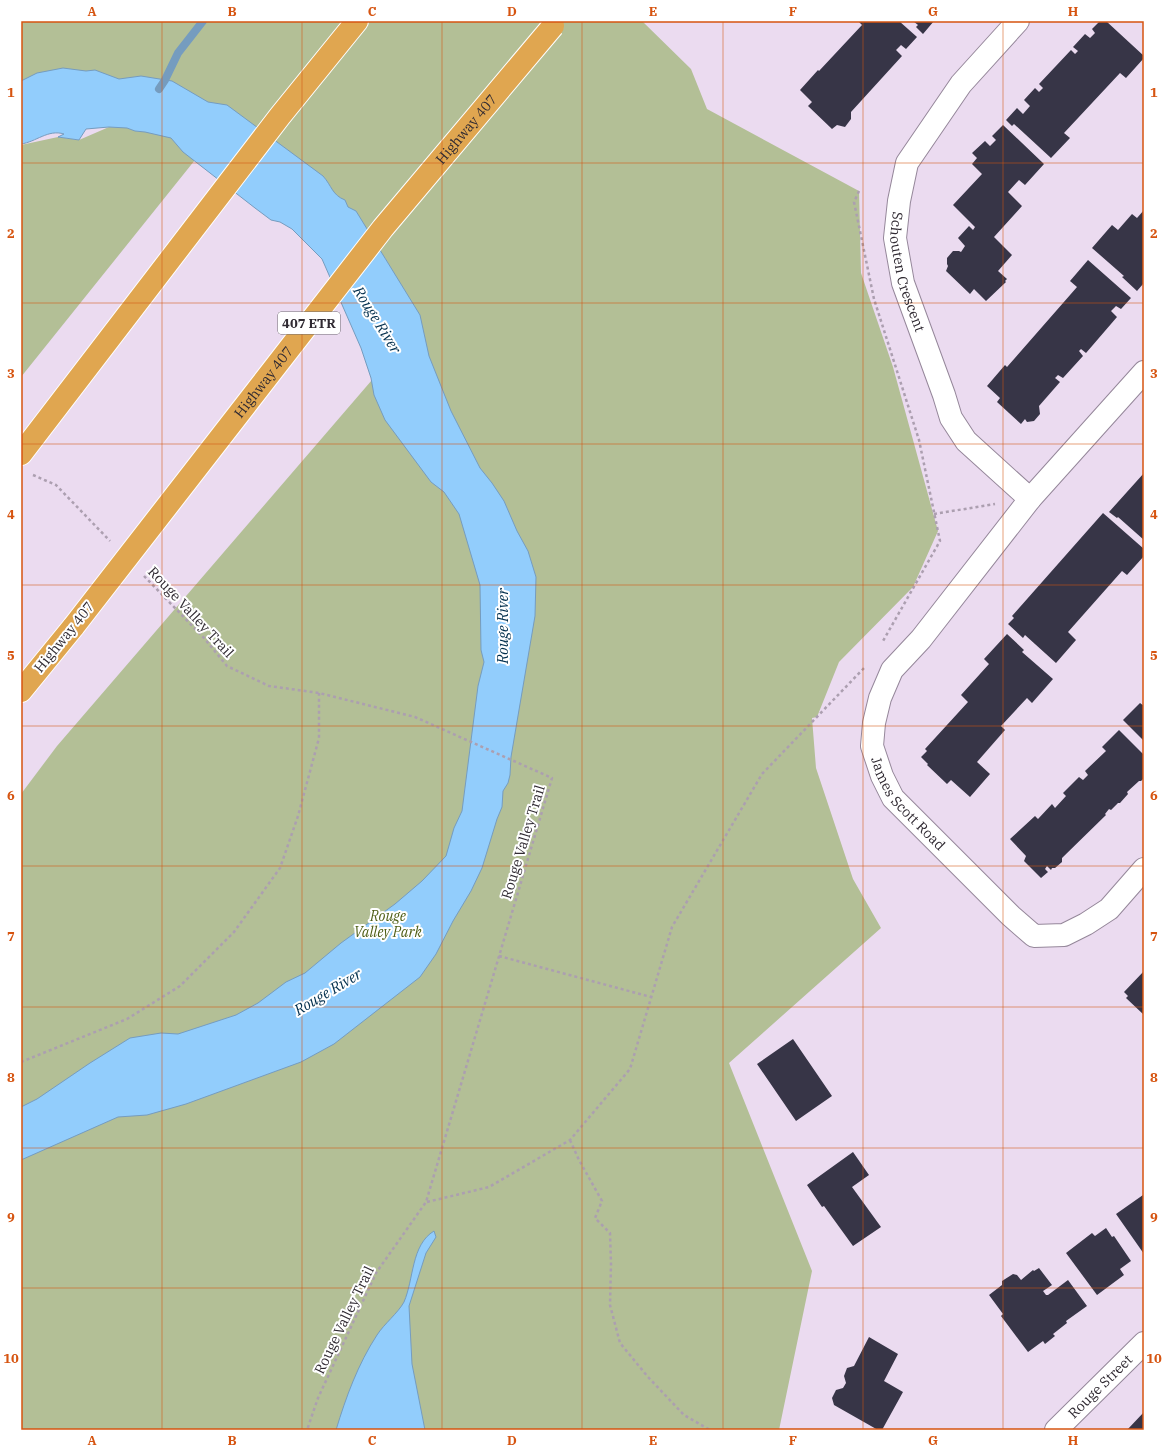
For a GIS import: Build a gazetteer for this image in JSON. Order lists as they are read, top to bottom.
{
  "streets": {
    "highway": ["Highway 407", "407 ETR"],
    "street": ["Schouten Crescent", "James Scott Road", "Rouge Street"],
    "path": ["Rouge Valley Trail"]
  },
  "crossings": [
    ["Schouten Crescent", "James Scott Road"]
  ],
  "water": ["Rouge River"],
  "parks": ["Rouge Valley Park"],
  "grid": {
    "columns": [
      "A",
      "B",
      "C",
      "D",
      "E",
      "F",
      "G",
      "H"
    ],
    "rows": [
      "1",
      "2",
      "3",
      "4",
      "5",
      "6",
      "7",
      "8",
      "9",
      "10"
    ]
  }
}
